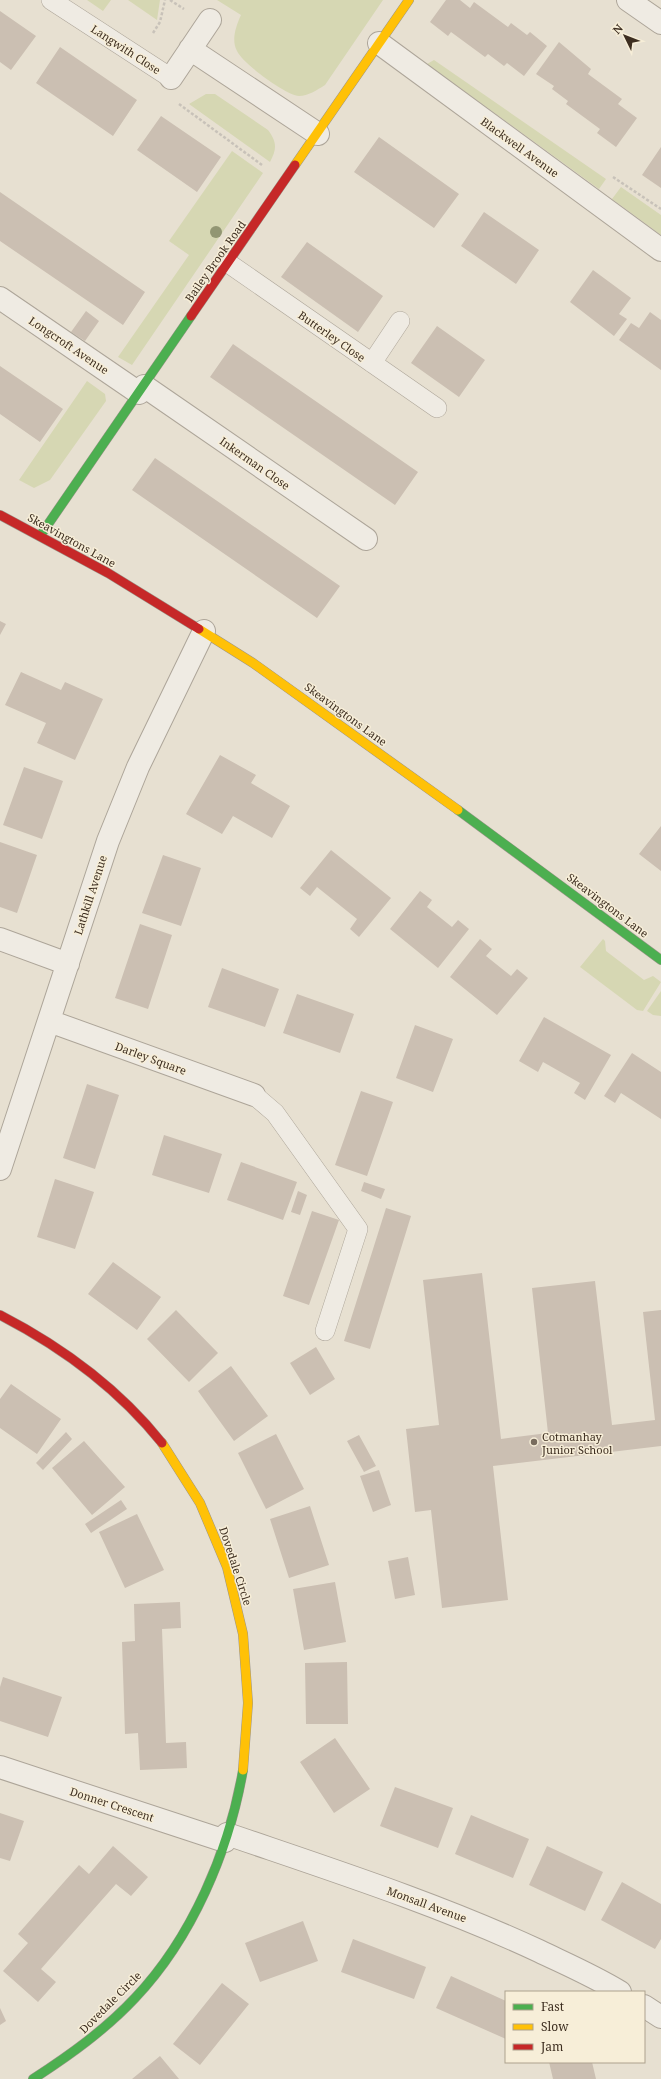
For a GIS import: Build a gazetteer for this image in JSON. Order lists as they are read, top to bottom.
{
  "streets": {
    "street": [
      "Langwith Close",
      "Blackwell Avenue",
      "Bailey Brook Road",
      "Longcroft Avenue",
      "Inkerman Close",
      "Skeavingtons Lane",
      "Lathkill Avenue",
      "Darley Square",
      "Dovedale Circle",
      "Donner Crescent",
      "Monsall Avenue"
    ],
    "lane": ["Butterley Close"]
  },
  "crossings": [
    ["Blackwell Avenue", "Bailey Brook Road"],
    ["Bailey Brook Road", "Butterley Close"],
    ["Bailey Brook Road", "Longcroft Avenue"],
    ["Bailey Brook Road", "Inkerman Close"],
    ["Bailey Brook Road", "Skeavingtons Lane"],
    ["Longcroft Avenue", "Inkerman Close"],
    ["Skeavingtons Lane", "Lathkill Avenue"],
    ["Lathkill Avenue", "Darley Square"],
    ["Dovedale Circle", "Donner Crescent"],
    ["Dovedale Circle", "Monsall Avenue"],
    ["Donner Crescent", "Monsall Avenue"]
  ],
  "places": ["Cotmanhay Junior School"],
  "legend": ["Fast", "Slow", "Jam"],
  "north": "top left"
}
